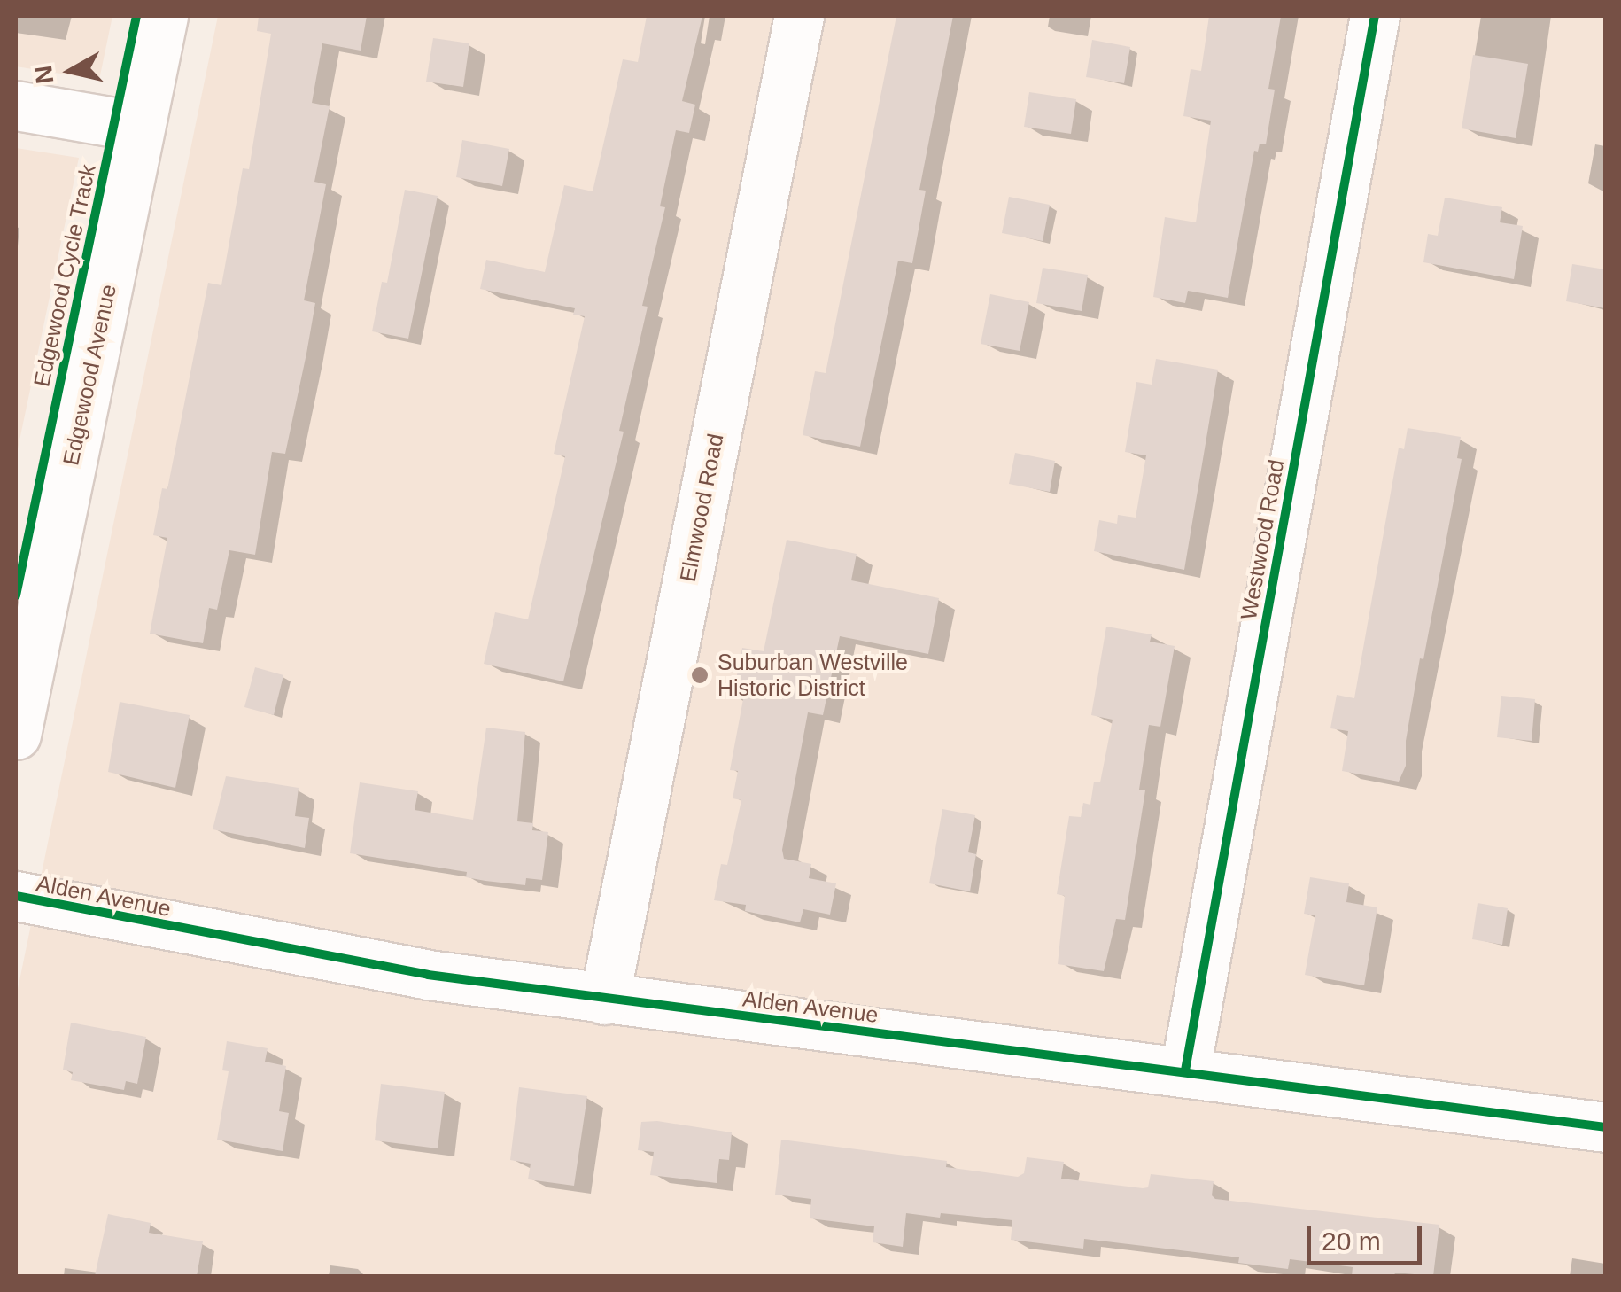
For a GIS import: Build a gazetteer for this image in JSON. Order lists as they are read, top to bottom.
{
  "streets": {
    "street": [
      "Edgewood Avenue",
      "Elmwood Road",
      "Westwood Road",
      "Alden Avenue"
    ],
    "cycle path": ["Edgewood Cycle Track"]
  },
  "crossings": [
    ["Elmwood Road", "Alden Avenue"],
    ["Westwood Road", "Alden Avenue"]
  ],
  "places": ["Suburban Westville Historic District"],
  "scale_bar": "20 m",
  "north": "left"
}
